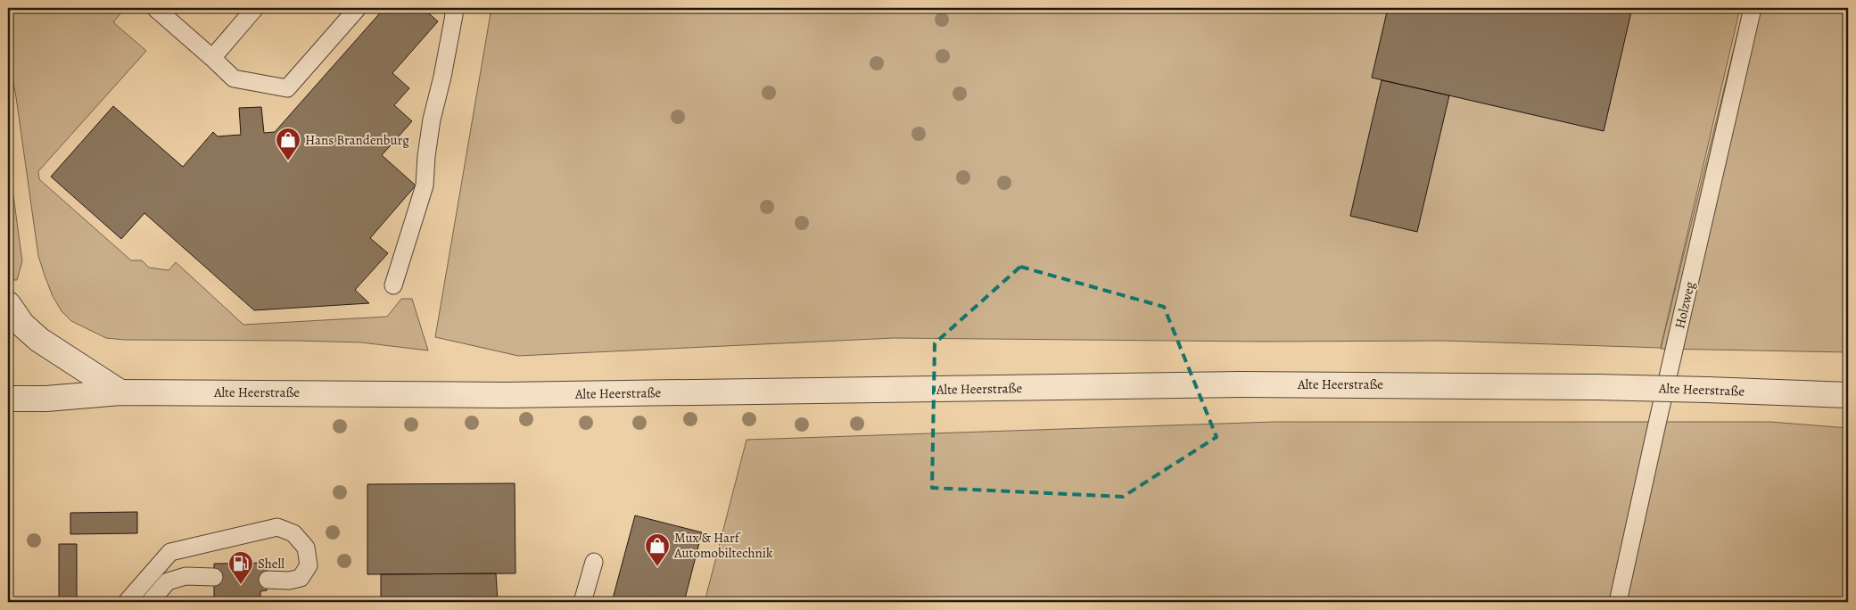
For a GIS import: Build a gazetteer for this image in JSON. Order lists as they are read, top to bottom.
{
  "streets": {
    "street": ["Alte Heerstraße"],
    "lane": ["Holzweg"]
  },
  "places": {
    "shop": ["Hans Brandenburg", "Mux & Harf Automobiltechnik"],
    "fuel station": ["Shell"]
  }
}
